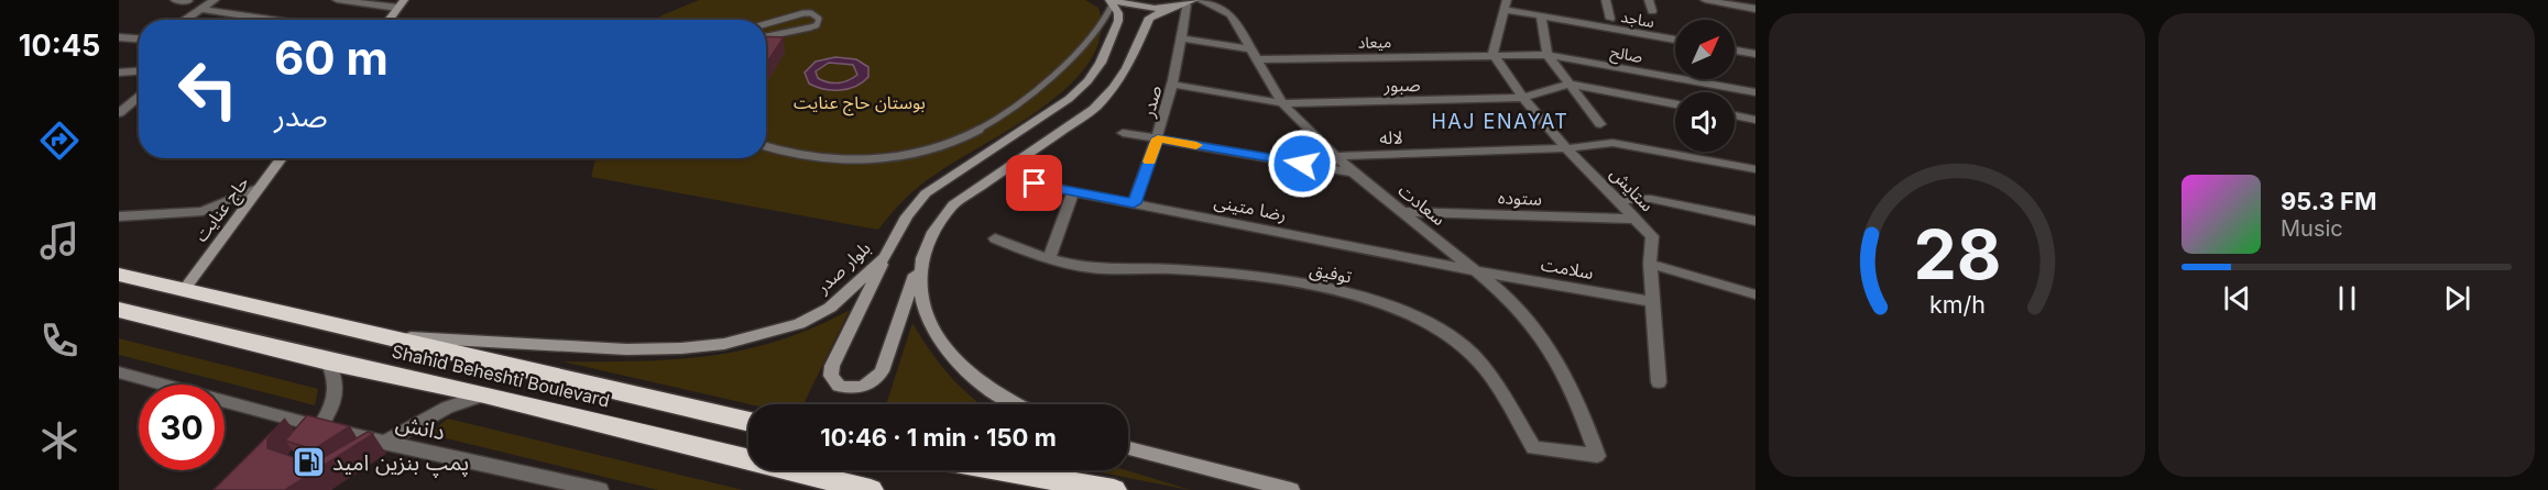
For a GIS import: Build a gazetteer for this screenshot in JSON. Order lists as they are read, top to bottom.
{
  "streets": {
    "highway": ["Shahid Beheshti Boulevard"],
    "main road": ["حاج عنایت", "بلوار صدر"],
    "street": [
      "ساجد",
      "میعاد",
      "صالح",
      "صبور",
      "صدر",
      "لاله",
      "ستایش",
      "ستوده",
      "سعادت",
      "رضا متینی",
      "سلامت",
      "توفیق",
      "دانش"
    ]
  },
  "crossings": [
    ["میعاد", "صالح"],
    ["میعاد", "صدر"],
    ["میعاد", "ستایش"],
    ["میعاد", "سعادت"],
    ["صالح", "ستایش"],
    ["صبور", "صدر"],
    ["صبور", "ستایش"],
    ["صبور", "سعادت"],
    ["صدر", "سعادت"],
    ["صدر", "رضا متینی"],
    ["لاله", "ستایش"],
    ["لاله", "سعادت"],
    ["ستایش", "ستوده"],
    ["ستایش", "سلامت"],
    ["ستوده", "سعادت"],
    ["سعادت", "رضا متینی"],
    ["سعادت", "سلامت"],
    ["سعادت", "توفیق"],
    ["رضا متینی", "سلامت"],
    ["حاج عنایت", "Shahid Beheshti Boulevard"],
    ["بلوار صدر", "Shahid Beheshti Boulevard"]
  ],
  "districts": ["HAJ ENAYAT"],
  "parks": ["بوستان حاج عنایت"],
  "places": {
    "fuel station": ["پمپ بنزین امید"]
  },
  "north": "top right",
  "page": {
    "tabs": "10:45",
    "turn": ["60 m", "صدر"],
    "song": ["95.3 FM", "Music"],
    "limit": "30",
    "trip": "10:46 · 1 min · 150 m",
    "gauge": ["28", "km/h"]
  }
}
